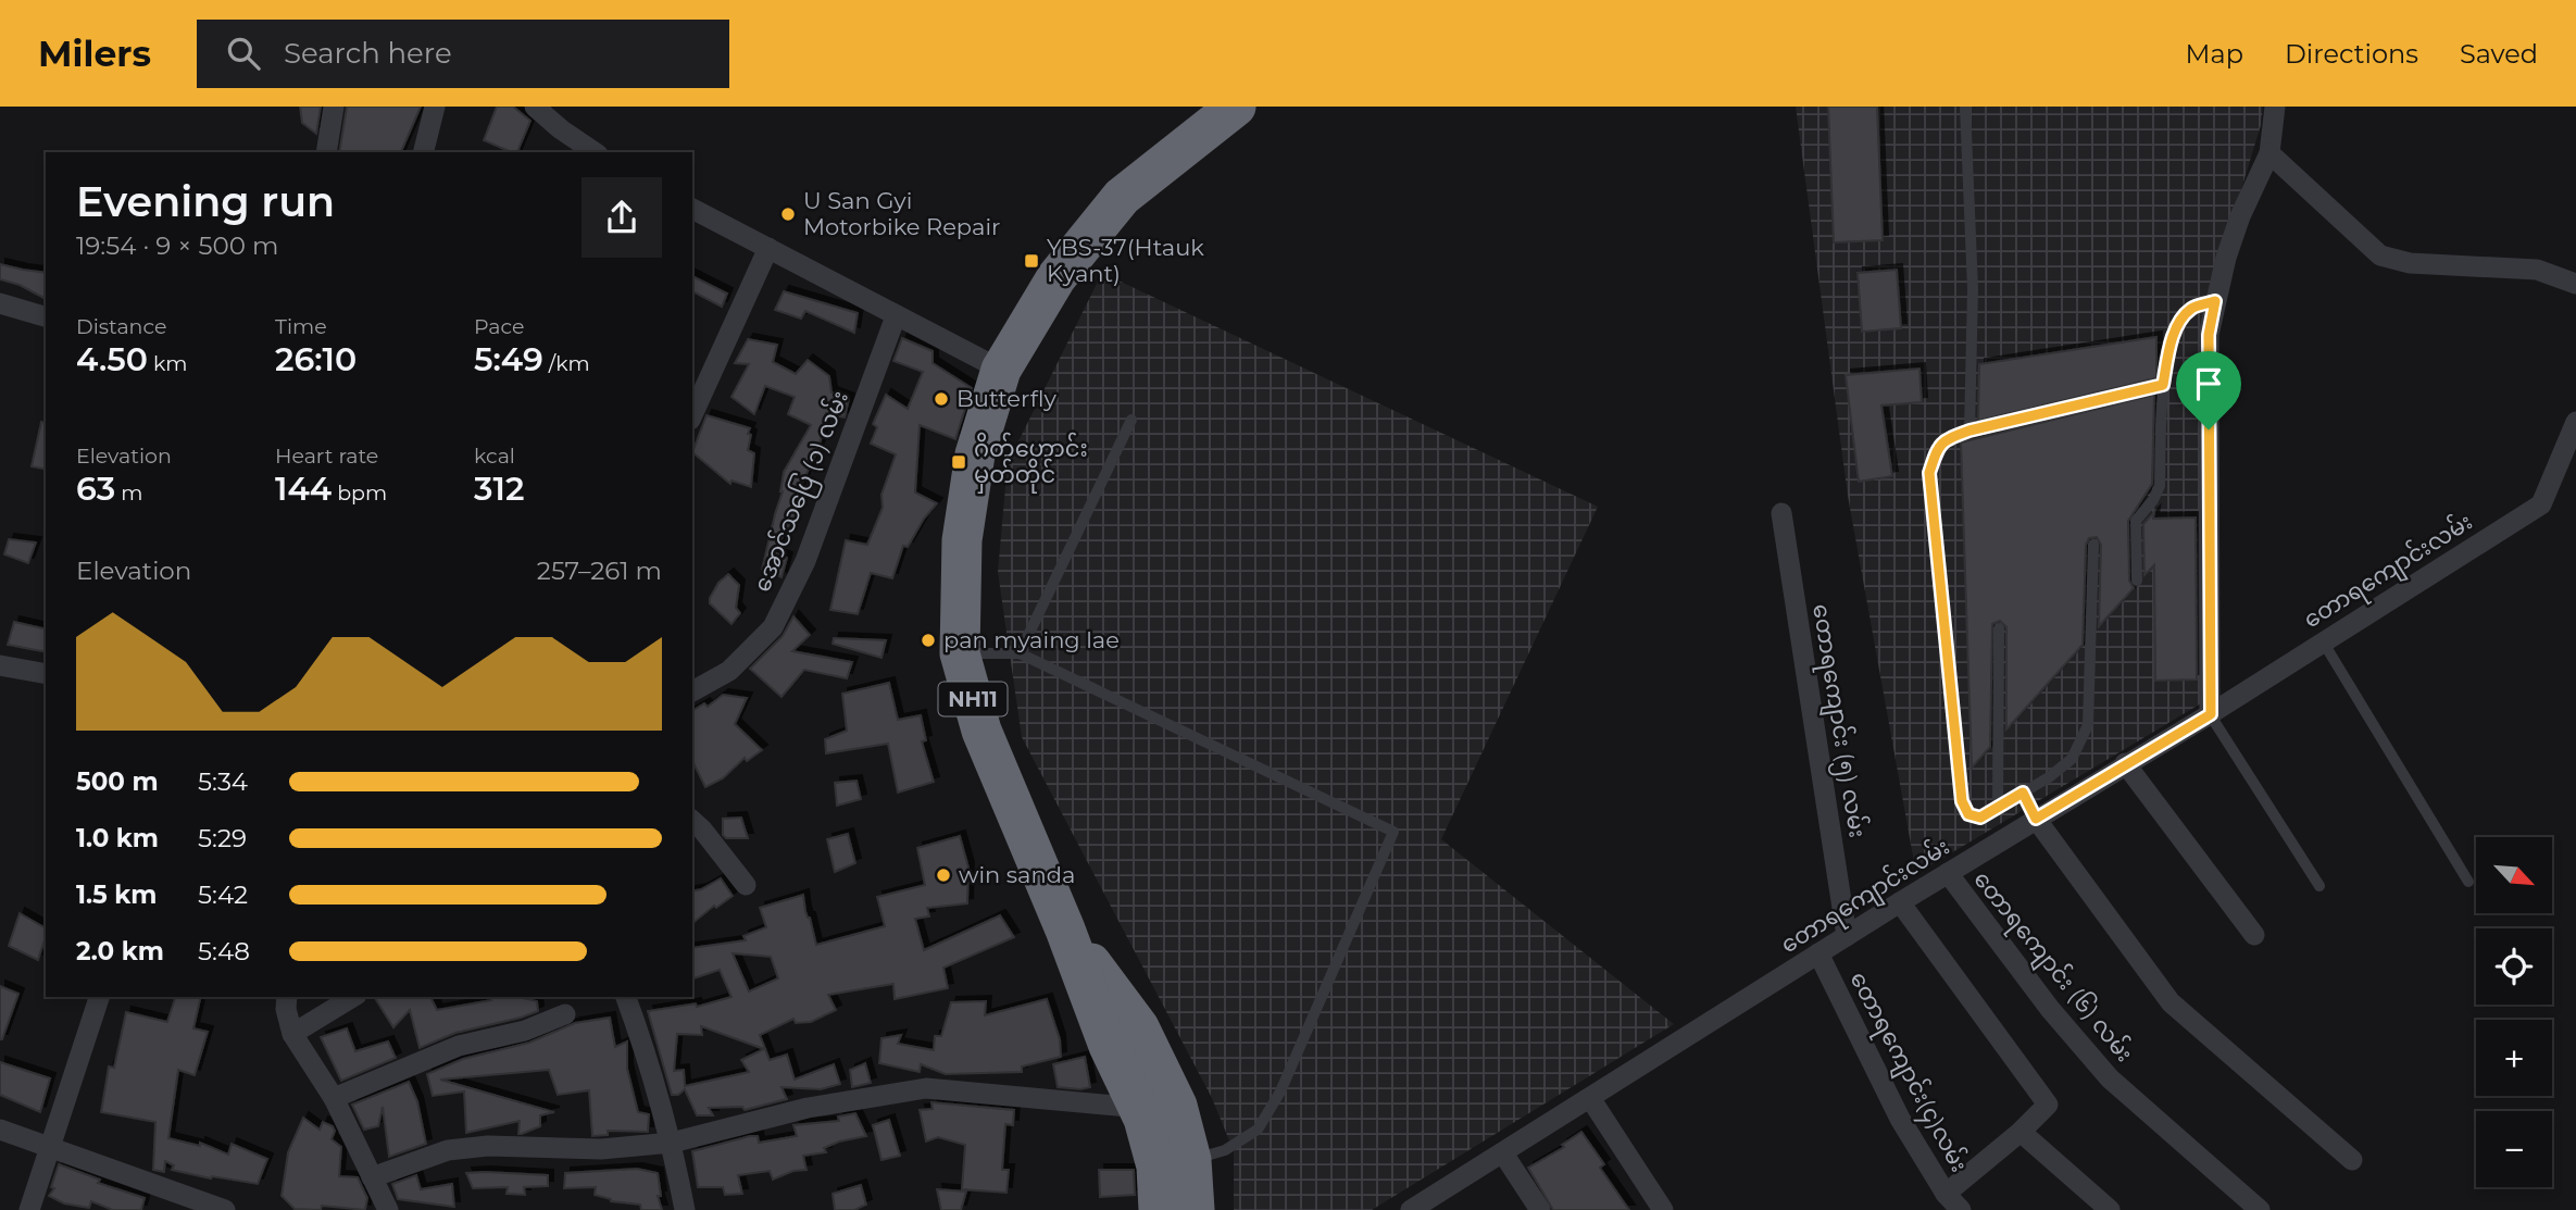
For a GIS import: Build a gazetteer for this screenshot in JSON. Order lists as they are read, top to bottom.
{
  "streets": {
    "highway": ["NH11"],
    "street": [
      "အောင်သပြေ (၁) လမ်း",
      "တောရကျောင်းလမ်း",
      "တောရကျောင်း (၅) လမ်း",
      "တောရကျောင်း (၆) လမ်း",
      "တောရကျောင်း(၄)လမ်း"
    ]
  },
  "crossings": [
    ["တောရကျောင်းလမ်း", "တောရကျောင်း (၅) လမ်း"],
    ["တောရကျောင်းလမ်း", "တောရကျောင်း (၆) လမ်း"],
    ["တောရကျောင်းလမ်း", "တောရကျောင်း(၄)လမ်း"]
  ],
  "places": {
    "other": [
      "U San Gyi Motorbike Repair",
      "Butterfly",
      "pan myaing lae",
      "win sanda"
    ],
    "transit": ["YBS-37(Htauk Kyant)", "ဂိတ်ဟောင်း မှတ်တိုင်"]
  },
  "north": "bottom right",
  "page": {
    "header": "Milers",
    "search": "Search here",
    "nav": ["Map", "Directions", "Saved"],
    "heading": ["Evening run", "19:54 · 9 × 500 m"],
    "stats": [
      ["Distance", "4.50 km"],
      ["Time", "26:10"],
      ["Pace", "5:49 /km"],
      ["Elevation", "63 m"],
      ["Heart rate", "144 bpm"],
      ["kcal", "312"]
    ],
    "chart": ["Elevation", "257–261 m"],
    "list": [
      {
        "name": "500 m",
        "note": "5:34"
      },
      {
        "name": "1.0 km",
        "note": "5:29"
      },
      {
        "name": "1.5 km",
        "note": "5:42"
      },
      {
        "name": "2.0 km",
        "note": "5:48"
      }
    ],
    "map_buttons": ["+", "−"]
  }
}
